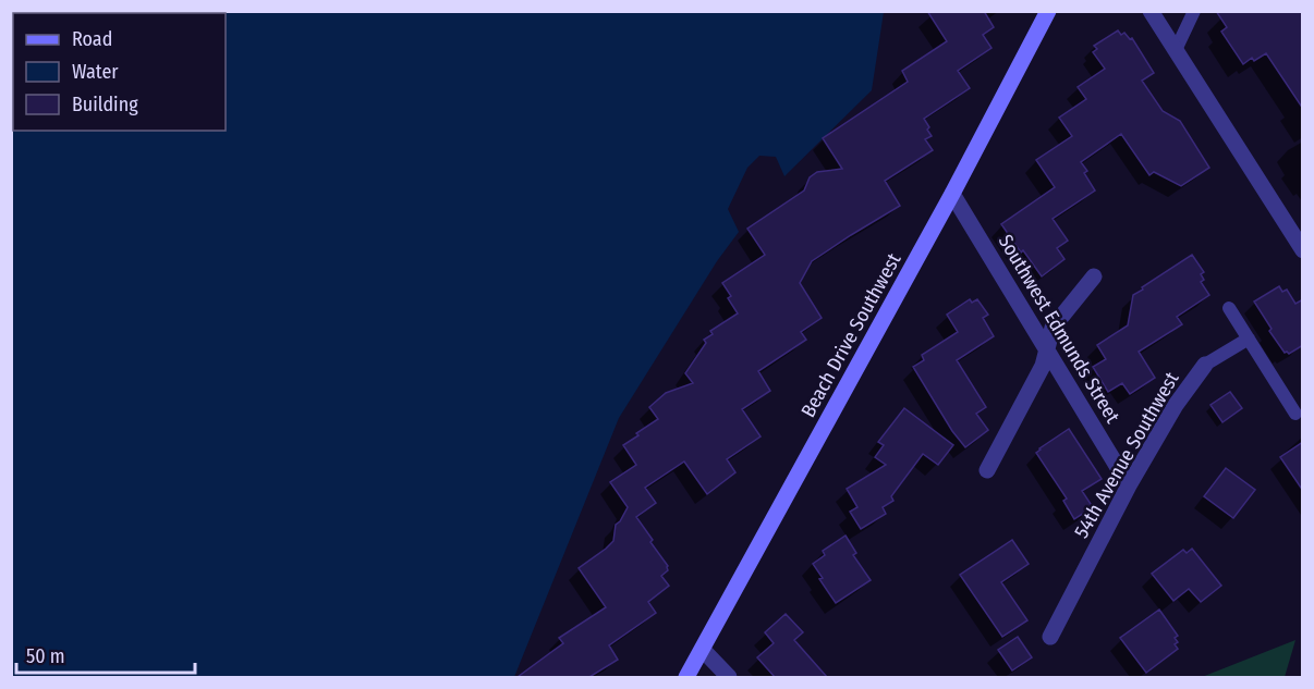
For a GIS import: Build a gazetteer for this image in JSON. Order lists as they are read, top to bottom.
{
  "streets": {
    "main road": ["Beach Drive Southwest"],
    "street": ["Southwest Edmunds Street", "54th Avenue Southwest"]
  },
  "crossings": [
    ["Southwest Edmunds Street", "Beach Drive Southwest"],
    ["Southwest Edmunds Street", "54th Avenue Southwest"]
  ],
  "legend": ["Road", "Water", "Building"],
  "scale_bar": "50 m"
}
